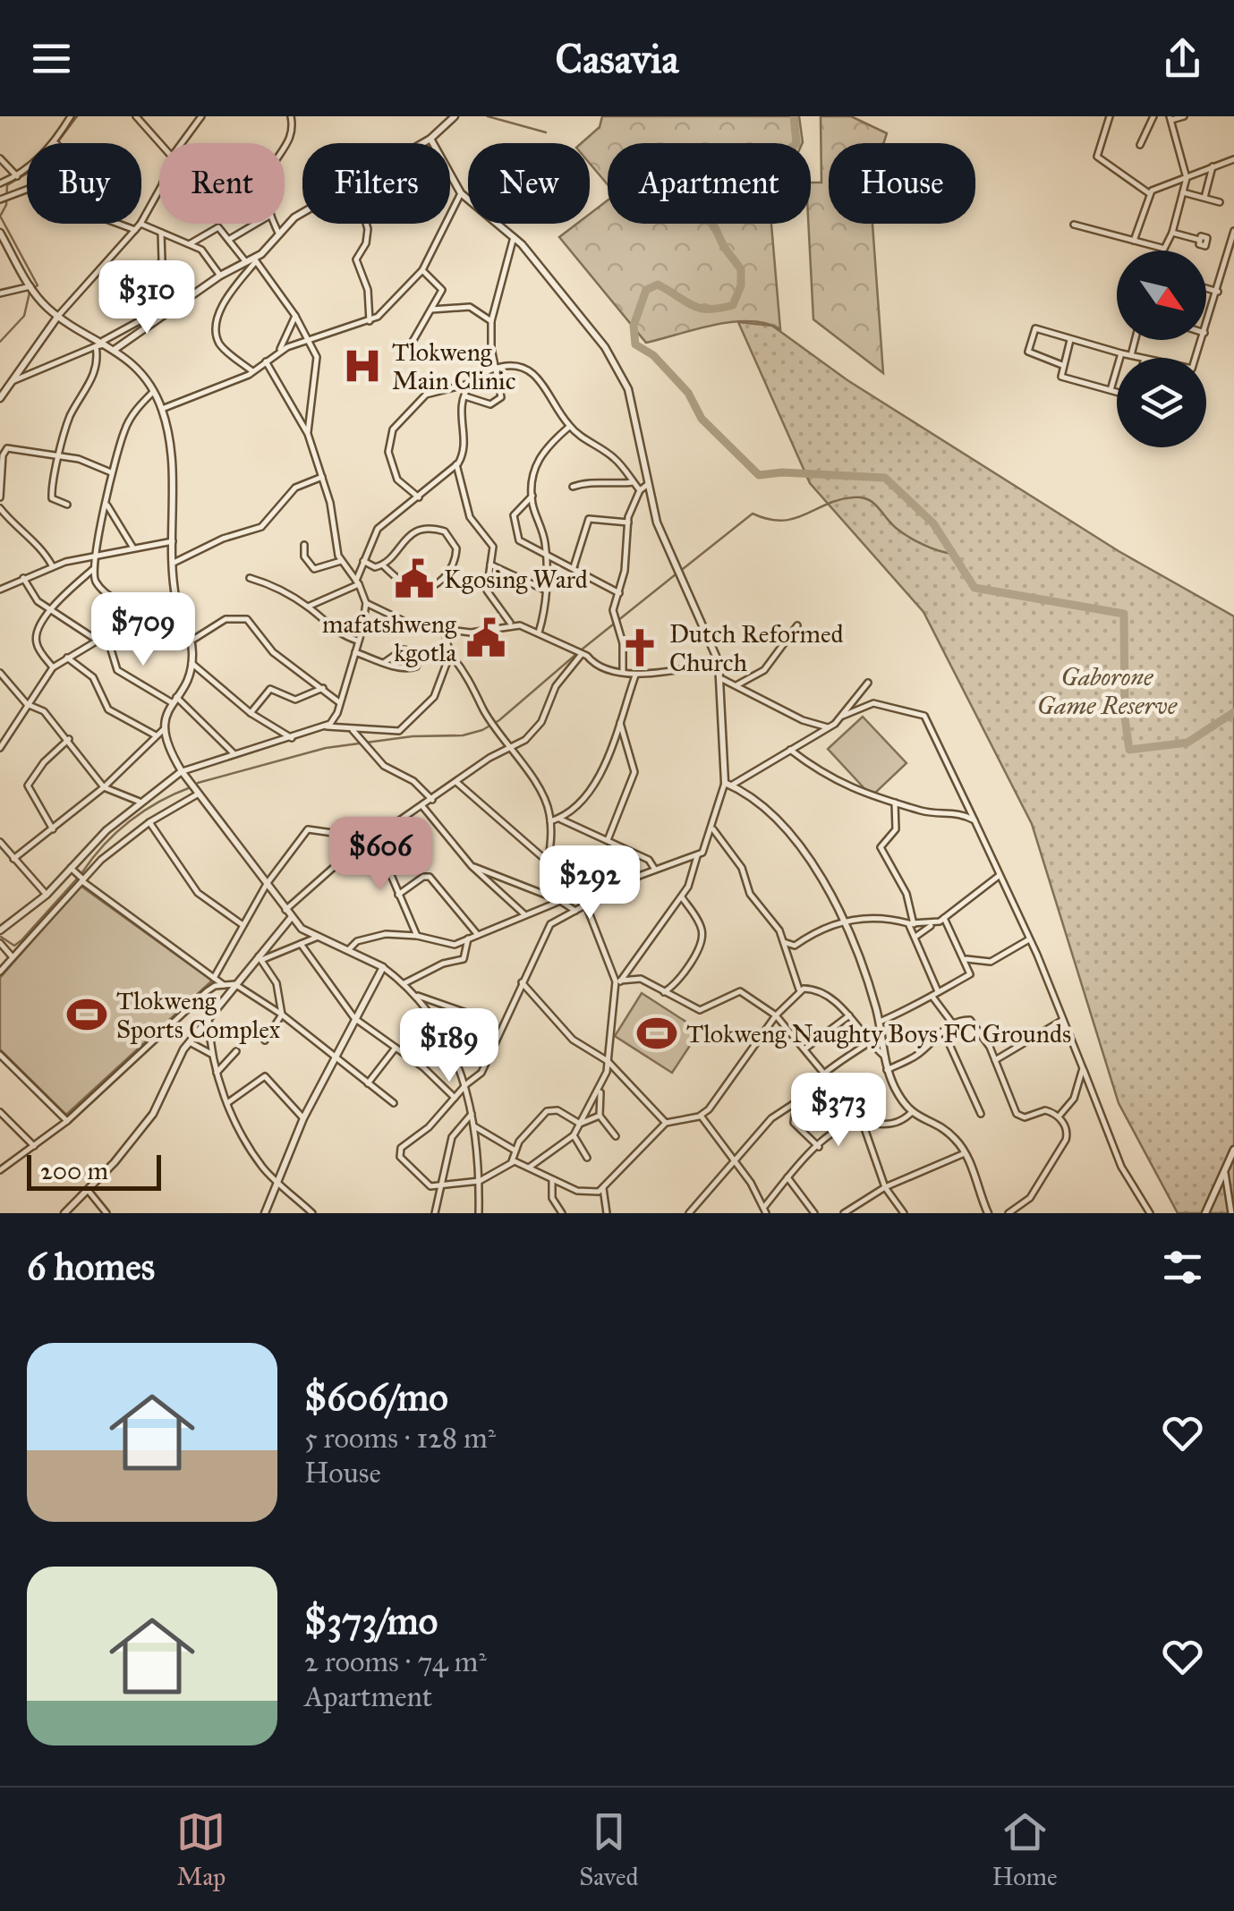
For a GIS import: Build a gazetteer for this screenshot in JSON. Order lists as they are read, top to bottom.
{
  "parks": ["Gaborone Game Reserve"],
  "places": {
    "hospital": ["Tlokweng Main Clinic"],
    "public building": ["Kgosing Ward", "mafatshweng kgotla"],
    "church": ["Dutch Reformed Church"],
    "sports": ["Tlokweng Sports Complex", "Tlokweng Naughty Boys FC Grounds"]
  },
  "scale_bar": "200 m",
  "north": "bottom right",
  "page": {
    "header": "Casavia",
    "chip": [
      "Buy",
      "Rent",
      "Filters",
      "New",
      "Apartment",
      "House"
    ],
    "price": [
      "$310",
      "$709",
      "$606",
      "$292",
      "$189",
      "$373"
    ],
    "scale": "200 m",
    "heading": "6 homes",
    "list": [
      {
        "name": "$606/mo",
        "note": "5 rooms · 128 m² · House"
      },
      {
        "name": "$373/mo",
        "note": "2 rooms · 74 m² · Apartment"
      }
    ],
    "tabs": ["Map", "Saved", "Home"]
  }
}
